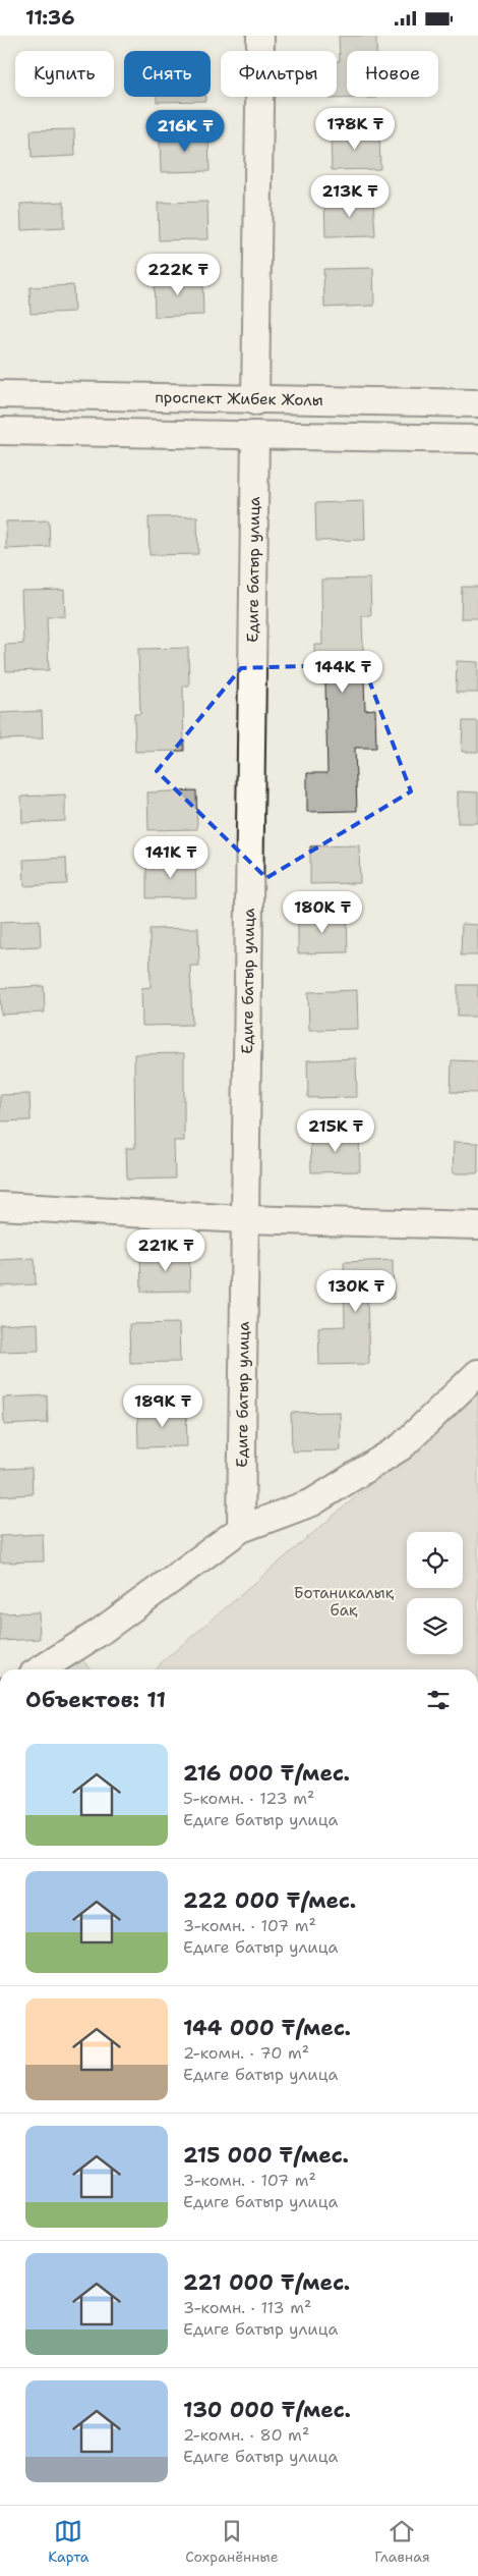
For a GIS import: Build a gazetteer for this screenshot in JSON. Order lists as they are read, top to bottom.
{
  "streets": {
    "street": ["проспект Жибек Жолы", "Едиге батыр улица"]
  },
  "parks": ["Ботаникалық бақ"],
  "page": {
    "status": "11:36",
    "chip": [
      "Купить",
      "Снять",
      "Фильтры",
      "Новое"
    ],
    "price": [
      "178K ₸",
      "216K ₸",
      "213K ₸",
      "222K ₸",
      "144K ₸",
      "141K ₸",
      "180K ₸",
      "215K ₸",
      "221K ₸",
      "130K ₸",
      "189K ₸"
    ],
    "heading": "Объектов: 11",
    "list": [
      {
        "name": "216 000 ₸/мес.",
        "note": "5-комн. · 123 m² · Едиге батыр улица"
      },
      {
        "name": "222 000 ₸/мес.",
        "note": "3-комн. · 107 m² · Едиге батыр улица"
      },
      {
        "name": "144 000 ₸/мес.",
        "note": "2-комн. · 70 m² · Едиге батыр улица"
      },
      {
        "name": "215 000 ₸/мес.",
        "note": "3-комн. · 107 m² · Едиге батыр улица"
      },
      {
        "name": "221 000 ₸/мес.",
        "note": "3-комн. · 113 m² · Едиге батыр улица"
      },
      {
        "name": "130 000 ₸/мес.",
        "note": "2-комн. · 80 m² · Едиге батыр улица"
      }
    ],
    "tabs": ["Карта", "Сохранённые", "Главная"]
  }
}
